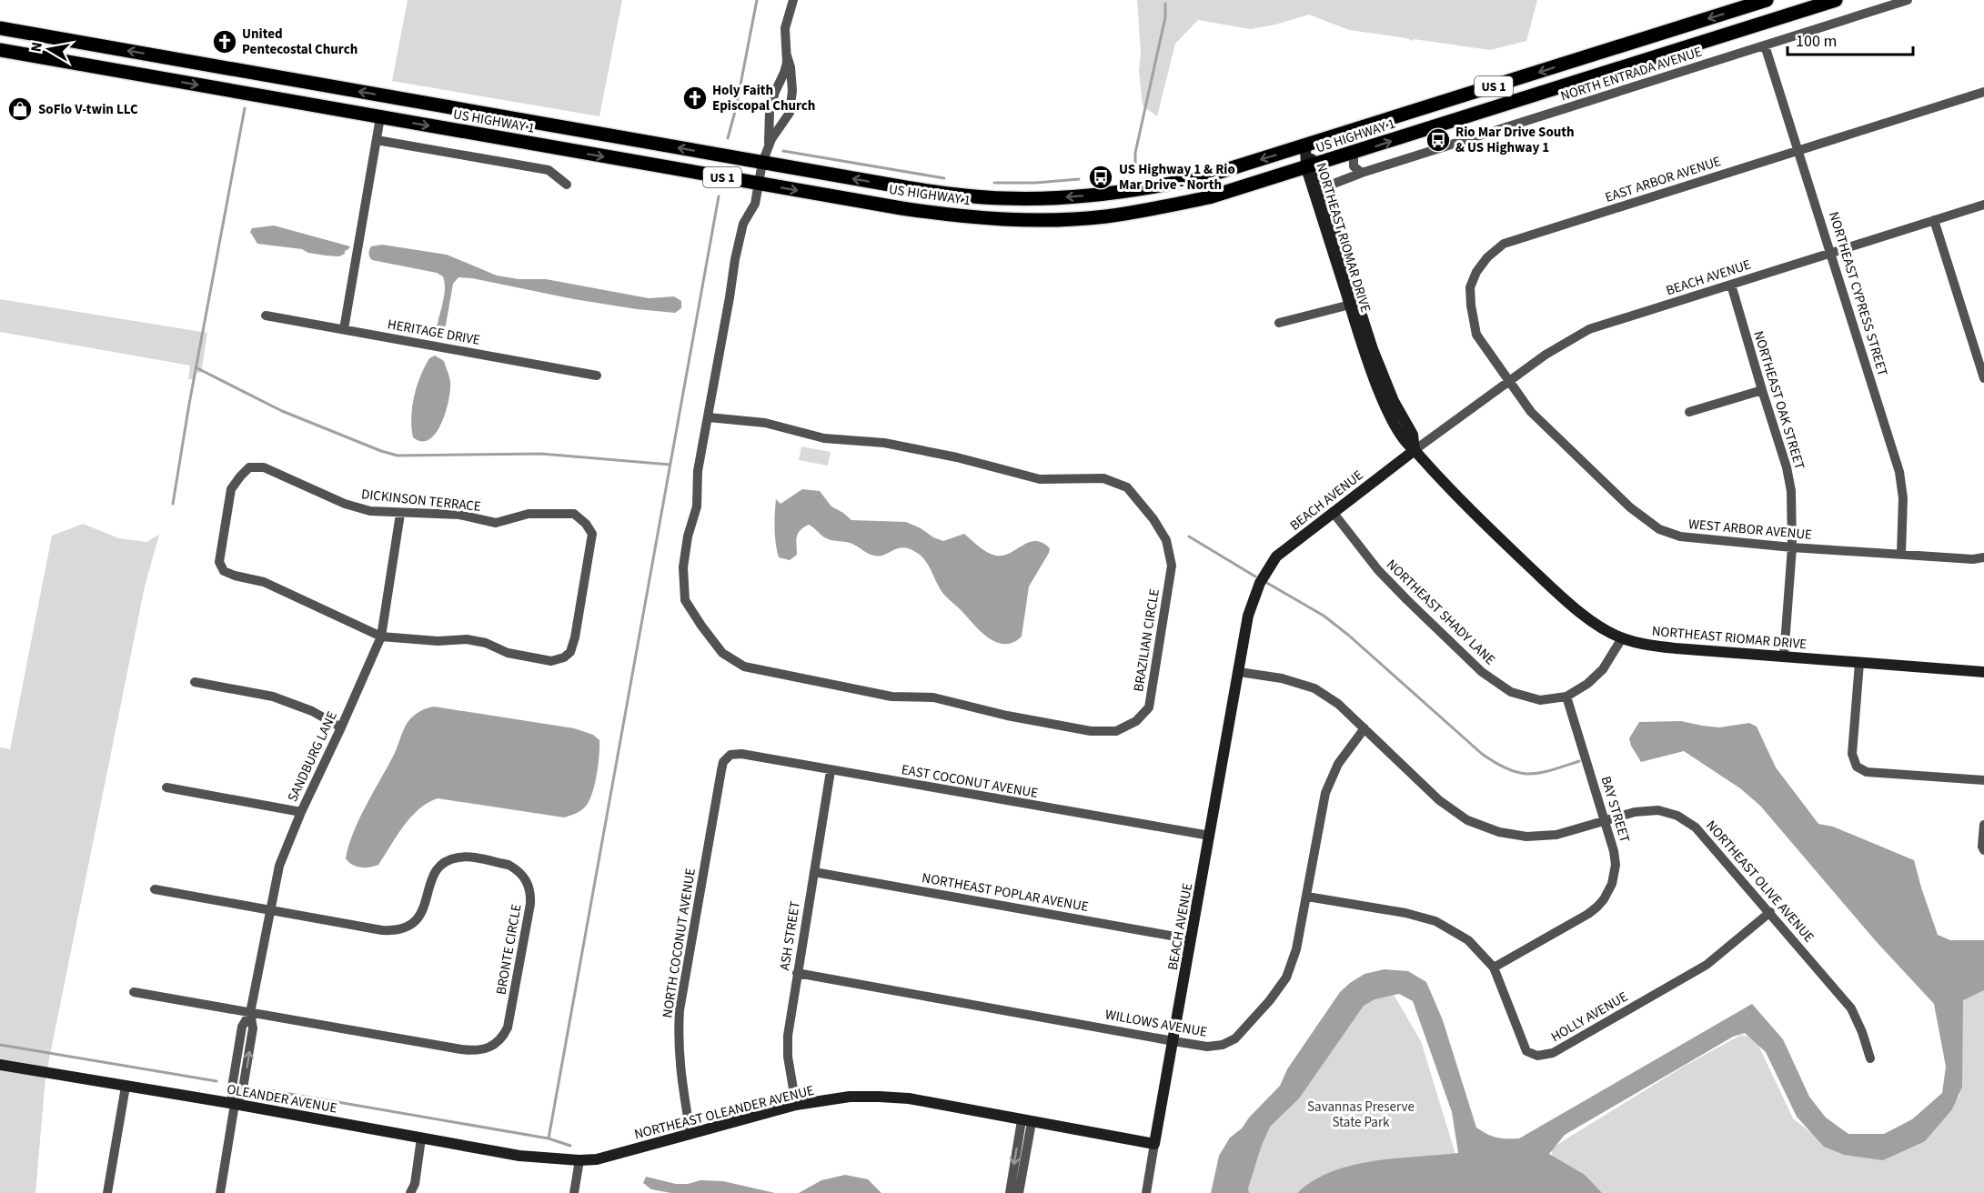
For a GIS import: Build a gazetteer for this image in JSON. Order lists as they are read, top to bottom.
{
  "streets": {
    "main road": ["US 1", "US HIGHWAY 1"],
    "street": [
      "NORTH ENTRADA AVENUE",
      "EAST ARBOR AVENUE",
      "NORTHEAST RIOMAR DRIVE",
      "BEACH AVENUE",
      "NORTHEAST CYPRESS STREET",
      "HERITAGE DRIVE",
      "NORTHEAST OAK STREET",
      "DICKINSON TERRACE",
      "WEST ARBOR AVENUE",
      "NORTHEAST SHADY LANE",
      "BRAZILIAN CIRCLE",
      "SANDBURG LANE",
      "EAST COCONUT AVENUE",
      "BAY STREET",
      "NORTHEAST OLIVE AVENUE",
      "NORTHEAST POPLAR AVENUE",
      "ASH STREET",
      "NORTH COCONUT AVENUE",
      "BRONTE CIRCLE",
      "HOLLY AVENUE",
      "WILLOWS AVENUE",
      "OLEANDER AVENUE",
      "NORTHEAST OLEANDER AVENUE"
    ]
  },
  "crossings": [
    ["NORTH ENTRADA AVENUE", "NORTHEAST RIOMAR DRIVE"],
    ["NORTH ENTRADA AVENUE", "NORTHEAST CYPRESS STREET"],
    ["US HIGHWAY 1", "NORTHEAST RIOMAR DRIVE"],
    ["US HIGHWAY 1", "BRAZILIAN CIRCLE"],
    ["EAST ARBOR AVENUE", "BEACH AVENUE"],
    ["EAST ARBOR AVENUE", "NORTHEAST CYPRESS STREET"],
    ["EAST ARBOR AVENUE", "WEST ARBOR AVENUE"],
    ["NORTHEAST RIOMAR DRIVE", "BEACH AVENUE"],
    ["NORTHEAST RIOMAR DRIVE", "NORTHEAST OAK STREET"],
    ["NORTHEAST RIOMAR DRIVE", "NORTHEAST SHADY LANE"],
    ["BEACH AVENUE", "NORTHEAST CYPRESS STREET"],
    ["BEACH AVENUE", "NORTHEAST OAK STREET"],
    ["BEACH AVENUE", "WEST ARBOR AVENUE"],
    ["BEACH AVENUE", "NORTHEAST SHADY LANE"],
    ["BEACH AVENUE", "EAST COCONUT AVENUE"],
    ["BEACH AVENUE", "NORTHEAST OLIVE AVENUE"],
    ["BEACH AVENUE", "NORTHEAST POPLAR AVENUE"],
    ["BEACH AVENUE", "WILLOWS AVENUE"],
    ["BEACH AVENUE", "NORTHEAST OLEANDER AVENUE"],
    ["NORTHEAST CYPRESS STREET", "WEST ARBOR AVENUE"],
    ["NORTHEAST OAK STREET", "WEST ARBOR AVENUE"],
    ["DICKINSON TERRACE", "SANDBURG LANE"],
    ["NORTHEAST SHADY LANE", "BAY STREET"],
    ["SANDBURG LANE", "BRONTE CIRCLE"],
    ["SANDBURG LANE", "OLEANDER AVENUE"],
    ["EAST COCONUT AVENUE", "ASH STREET"],
    ["EAST COCONUT AVENUE", "NORTH COCONUT AVENUE"],
    ["BAY STREET", "NORTHEAST OLIVE AVENUE"],
    ["BAY STREET", "HOLLY AVENUE"],
    ["NORTHEAST OLIVE AVENUE", "HOLLY AVENUE"],
    ["NORTHEAST OLIVE AVENUE", "WILLOWS AVENUE"],
    ["NORTHEAST POPLAR AVENUE", "ASH STREET"],
    ["ASH STREET", "WILLOWS AVENUE"],
    ["ASH STREET", "NORTHEAST OLEANDER AVENUE"],
    ["NORTH COCONUT AVENUE", "NORTHEAST OLEANDER AVENUE"],
    ["HOLLY AVENUE", "WILLOWS AVENUE"],
    ["OLEANDER AVENUE", "NORTHEAST OLEANDER AVENUE"]
  ],
  "parks": ["Savannas Preserve State Park"],
  "places": {
    "church": ["United Pentecostal Church", "Holy Faith Episcopal Church"],
    "shop": ["SoFlo V-twin LLC"],
    "bus stop": ["Rio Mar Drive South & US Highway 1", "US Highway 1 & Rio Mar Drive - North"]
  },
  "scale_bar": "100 m",
  "north": "left"
}
